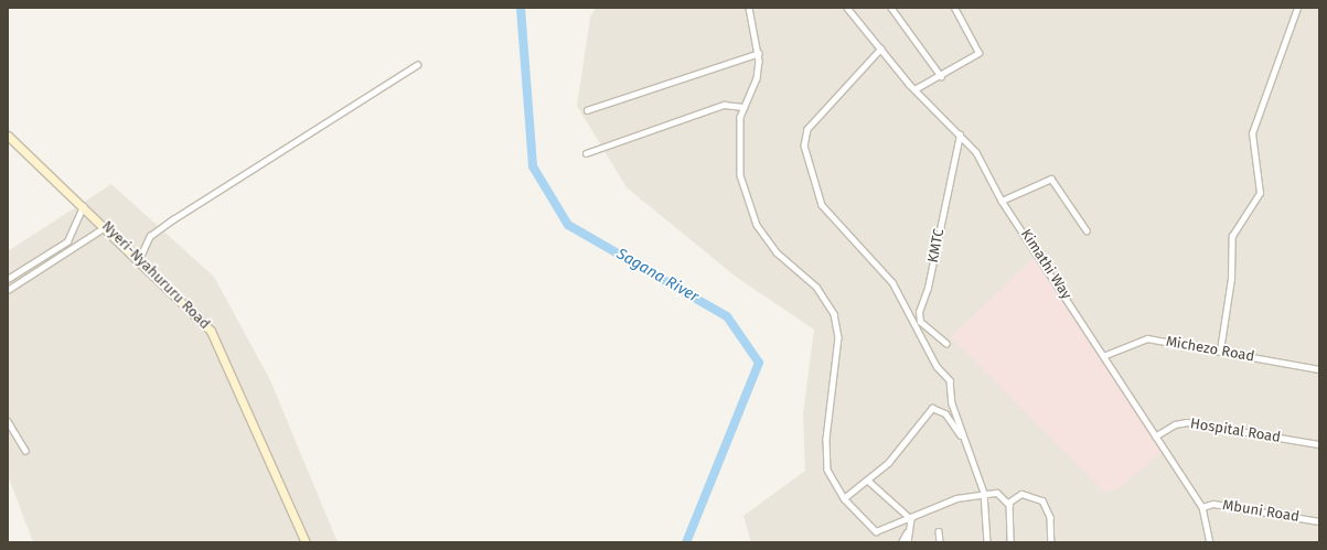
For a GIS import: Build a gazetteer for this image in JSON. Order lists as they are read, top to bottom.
{
  "streets": {
    "main road": ["Nyeri-Nyahururu Road"],
    "street": [
      "KMTC",
      "Kimathi Way",
      "Michezo Road",
      "Hospital Road",
      "Mbuni Road"
    ]
  },
  "crossings": [
    ["KMTC", "Kimathi Way"],
    ["Kimathi Way", "Michezo Road"],
    ["Kimathi Way", "Hospital Road"],
    ["Kimathi Way", "Mbuni Road"]
  ],
  "water": ["Sagana River"]
}
